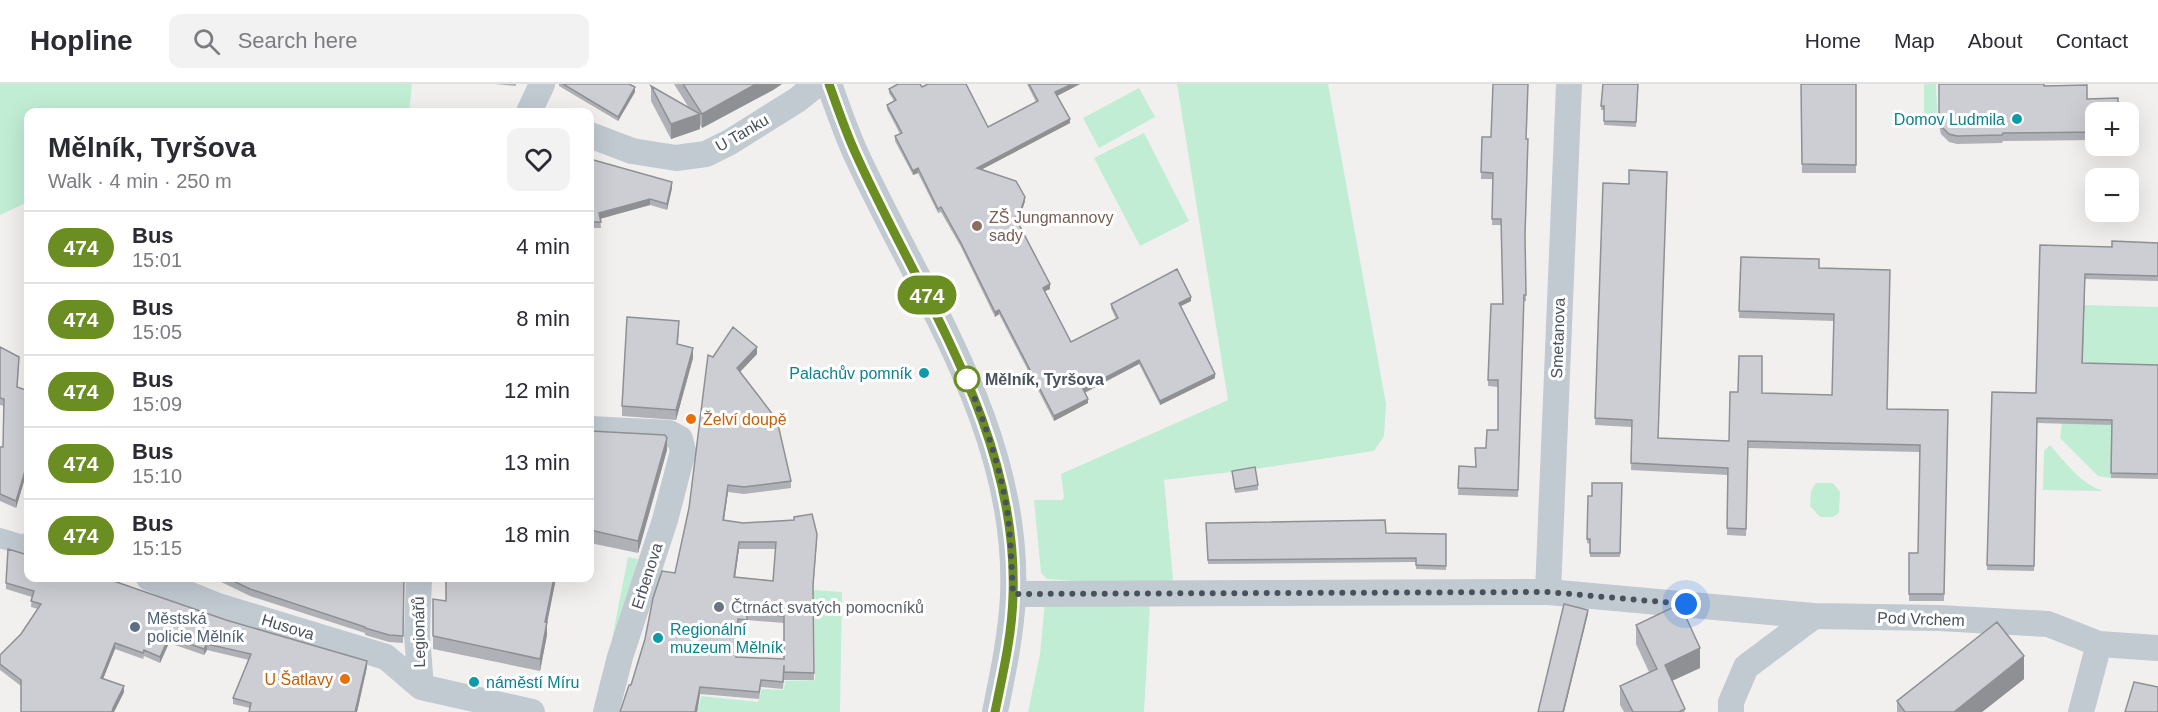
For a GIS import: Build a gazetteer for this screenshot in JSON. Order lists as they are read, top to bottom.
{
  "streets": {
    "street": [
      "U Tanku",
      "Smetanova",
      "Erbenova",
      "Pod Vrchem",
      "Husova",
      "Legionářů"
    ]
  },
  "crossings": [
    ["Smetanova", "Pod Vrchem"],
    ["Husova", "Legionářů"]
  ],
  "places": [
    "Domov Ludmila",
    "ZŠ Jungmannovy sady",
    "Palachův pomník",
    "Mělník, Tyršova",
    "Želví doupě",
    "Čtrnáct svatých pomocníků",
    "Městská policie Mělník",
    "Regionální muzeum Mělník",
    "U Šatlavy",
    "náměstí Míru"
  ],
  "lines": ["bus line 474"],
  "page": {
    "header": "Hopline",
    "search": "Search here",
    "nav": [
      "Home",
      "Map",
      "About",
      "Contact"
    ],
    "on_map": "474",
    "map_buttons": ["+", "−"],
    "heading": ["Mělník, Tyršova", "Walk · 4 min · 250 m"],
    "list": [
      {
        "mark": "474",
        "name": "Bus",
        "note": "15:01",
        "value": "4 min"
      },
      {
        "mark": "474",
        "name": "Bus",
        "note": "15:05",
        "value": "8 min"
      },
      {
        "mark": "474",
        "name": "Bus",
        "note": "15:09",
        "value": "12 min"
      },
      {
        "mark": "474",
        "name": "Bus",
        "note": "15:10",
        "value": "13 min"
      },
      {
        "mark": "474",
        "name": "Bus",
        "note": "15:15",
        "value": "18 min"
      }
    ]
  }
}
